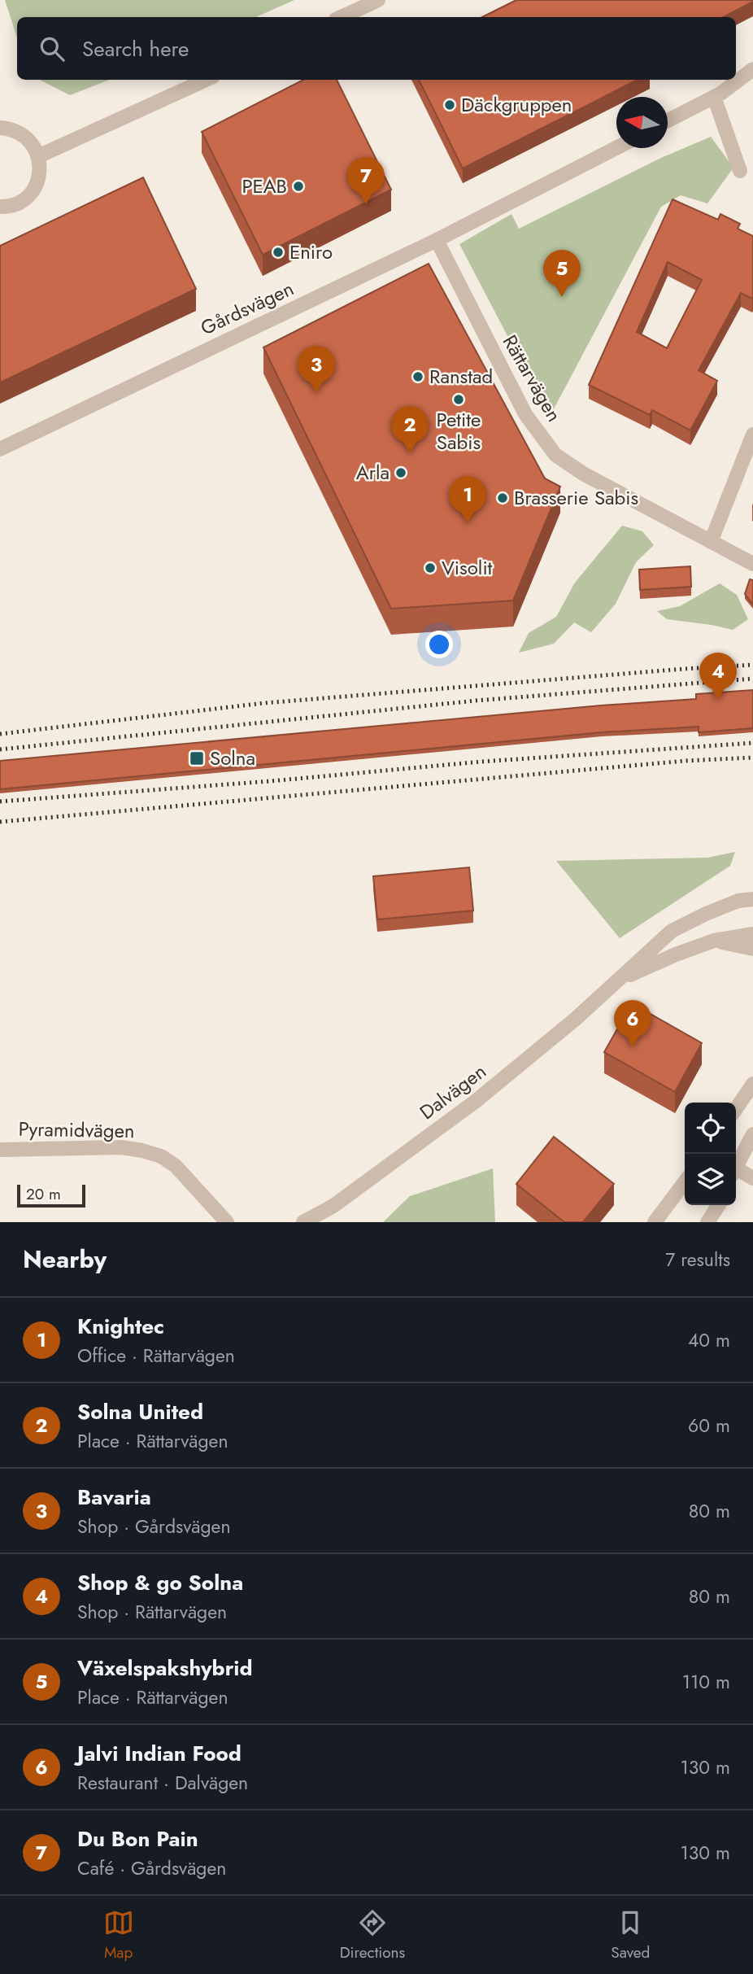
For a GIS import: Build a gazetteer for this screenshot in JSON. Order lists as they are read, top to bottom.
{
  "streets": {
    "street": [
      "Gårdsvägen",
      "Rättarvägen",
      "Dalvägen",
      "Pyramidvägen"
    ]
  },
  "crossings": [
    ["Gårdsvägen", "Rättarvägen"]
  ],
  "places": {
    "other": [
      "Däckgruppen",
      "PEAB",
      "Eniro",
      "Ranstad",
      "Petite Sabis",
      "Arla",
      "Brasserie Sabis",
      "Visolit"
    ],
    "transit": ["Solna"]
  },
  "scale_bar": "20 m",
  "north": "left",
  "page": {
    "search": "Search here",
    "pins": [
      "7",
      "5",
      "3",
      "2",
      "1",
      "4",
      "6"
    ],
    "scale": "20 m",
    "heading": ["Nearby", "7 results"],
    "list": [
      {
        "mark": "1",
        "name": "Knightec",
        "note": "Office · Rättarvägen",
        "value": "40 m"
      },
      {
        "mark": "2",
        "name": "Solna United",
        "note": "Place · Rättarvägen",
        "value": "60 m"
      },
      {
        "mark": "3",
        "name": "Bavaria",
        "note": "Shop · Gårdsvägen",
        "value": "80 m"
      },
      {
        "mark": "4",
        "name": "Shop & go Solna",
        "note": "Shop · Rättarvägen",
        "value": "80 m"
      },
      {
        "mark": "5",
        "name": "Växelspakshybrid",
        "note": "Place · Rättarvägen",
        "value": "110 m"
      },
      {
        "mark": "6",
        "name": "Jalvi Indian Food",
        "note": "Restaurant · Dalvägen",
        "value": "130 m"
      },
      {
        "mark": "7",
        "name": "Du Bon Pain",
        "note": "Café · Gårdsvägen",
        "value": "130 m"
      }
    ],
    "nav": ["Map", "Directions", "Saved"]
  }
}
